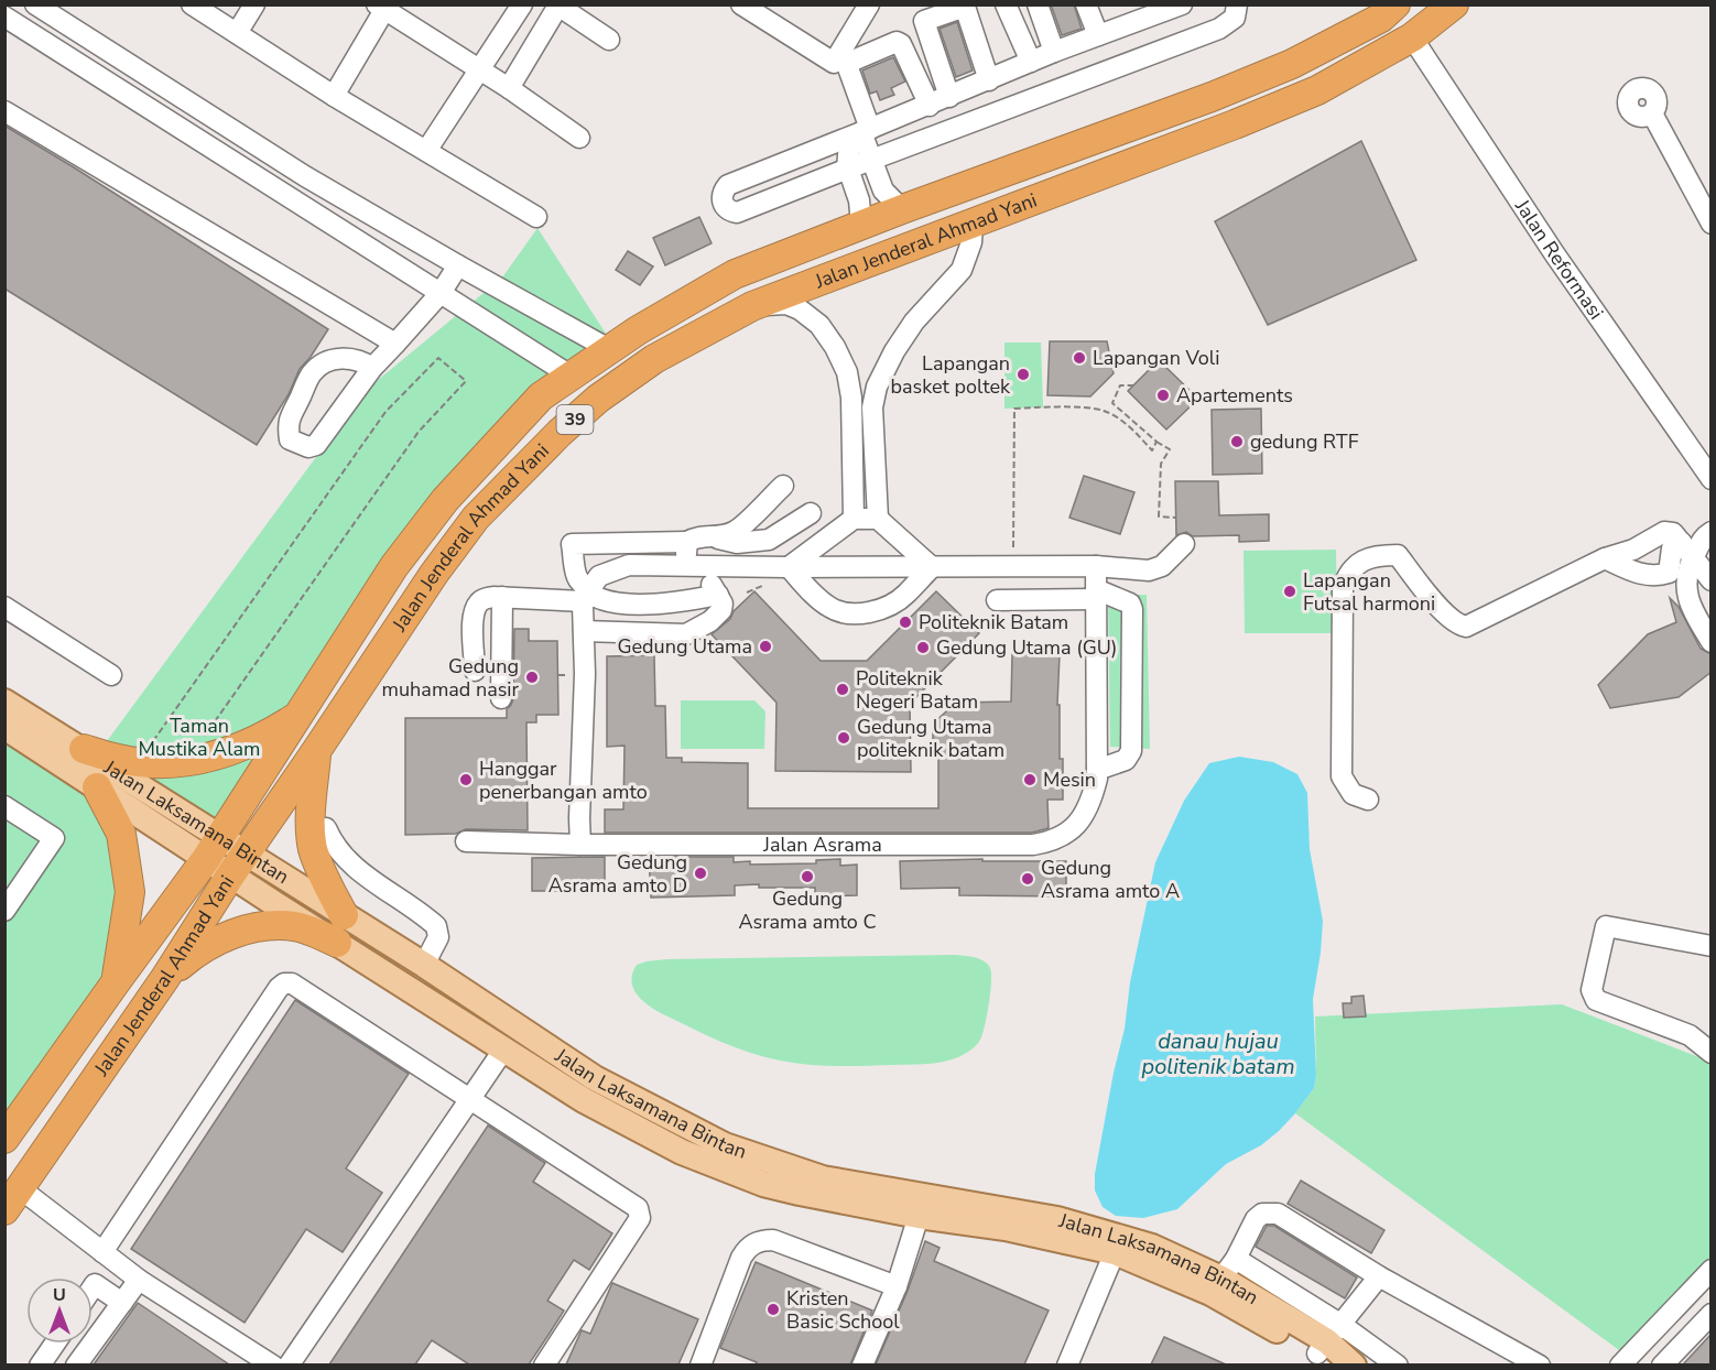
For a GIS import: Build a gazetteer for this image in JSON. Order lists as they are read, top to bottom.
{
  "streets": {
    "highway": ["Jalan Jenderal Ahmad Yani", "39"],
    "main road": ["Jalan Laksamana Bintan"],
    "street": ["Jalan Reformasi", "Jalan Asrama"]
  },
  "crossings": [
    ["Jalan Jenderal Ahmad Yani", "Jalan Reformasi"],
    ["Jalan Jenderal Ahmad Yani", "Jalan Laksamana Bintan"]
  ],
  "water": ["danau hujau politenik batam"],
  "parks": ["Taman Mustika Alam"],
  "places": [
    "Lapangan Voli",
    "Lapangan basket poltek",
    "Apartements",
    "gedung RTF",
    "Lapangan Futsal harmoni",
    "Politeknik Batam",
    "Gedung Utama",
    "Gedung Utama (GU)",
    "Gedung muhamad nasir",
    "Politeknik Negeri Batam",
    "Gedung Utama politeknik batam",
    "Hanggar penerbangan amto",
    "Mesin",
    "Gedung Asrama amto D",
    "Gedung Asrama amto C",
    "Gedung Asrama amto A",
    "Kristen Basic School"
  ],
  "north": "top"
}
